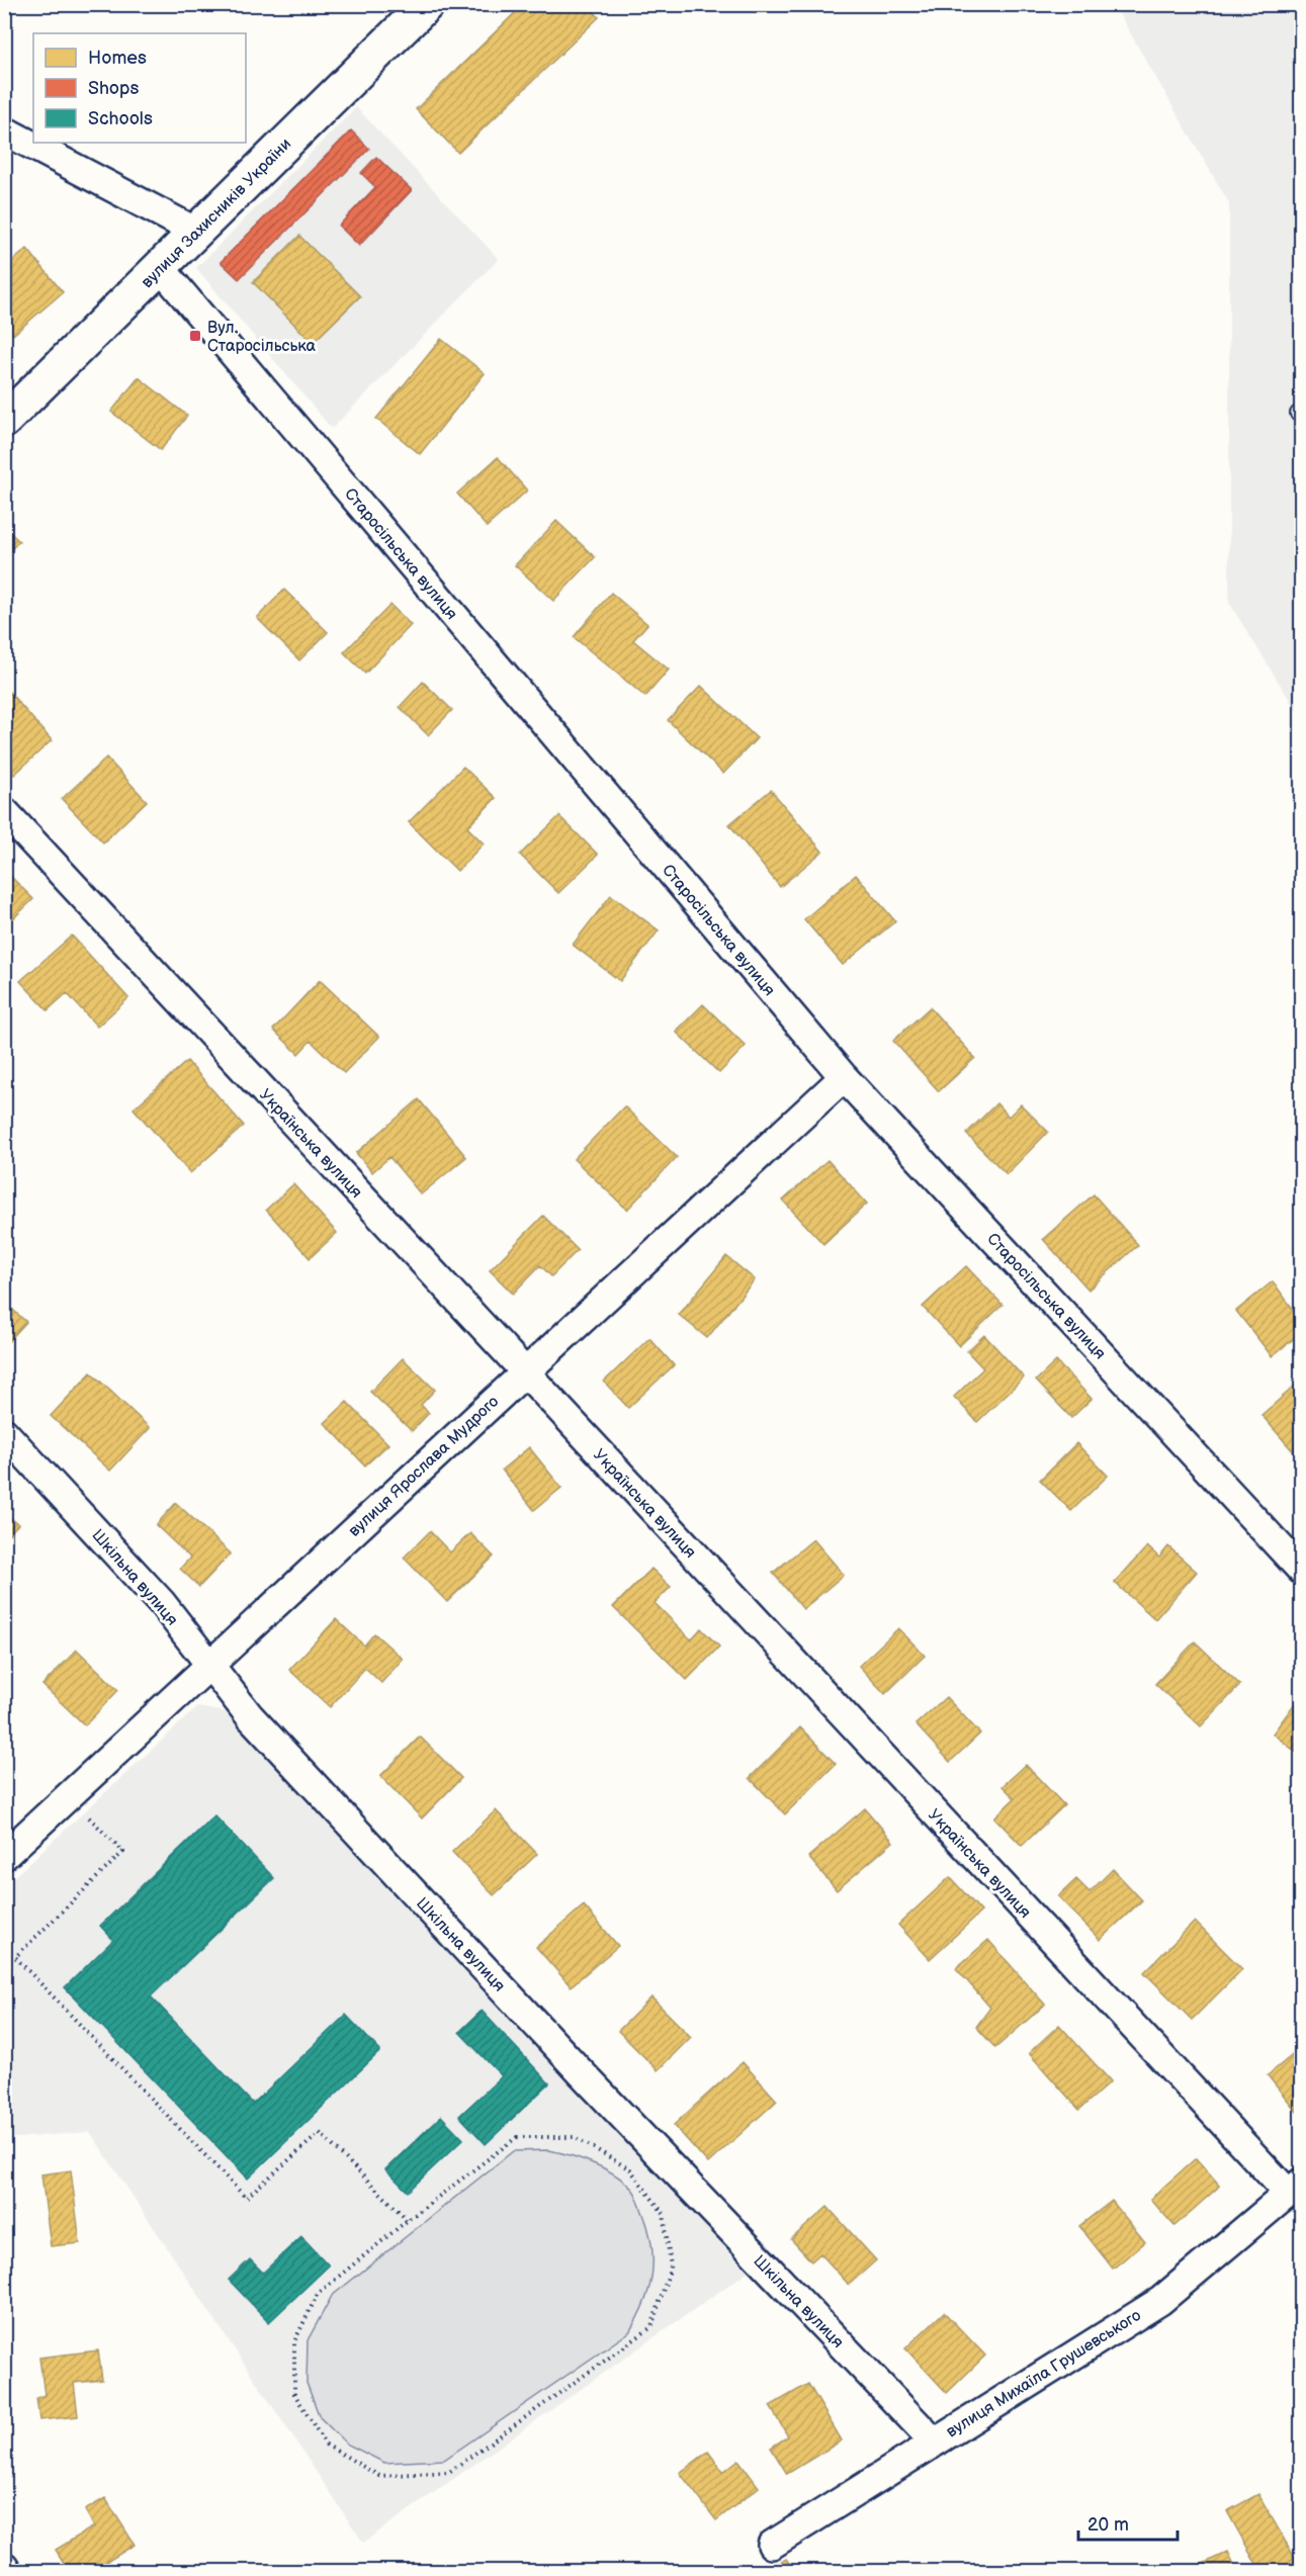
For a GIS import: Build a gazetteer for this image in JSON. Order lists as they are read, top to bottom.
{
  "streets": {
    "street": [
      "вулиця Захисників України",
      "Старосільська вулиця",
      "Українська вулиця",
      "вулиця Ярослава Мудрого",
      "Шкільна вулиця",
      "вулиця Михаїла Грушевського"
    ]
  },
  "crossings": [
    ["вулиця Захисників України", "Старосільська вулиця"],
    ["Старосільська вулиця", "вулиця Ярослава Мудрого"],
    ["Українська вулиця", "вулиця Ярослава Мудрого"],
    ["Українська вулиця", "вулиця Михаїла Грушевського"],
    ["вулиця Ярослава Мудрого", "Шкільна вулиця"],
    ["Шкільна вулиця", "вулиця Михаїла Грушевського"]
  ],
  "places": {
    "transit": ["Вул. Старосільська"]
  },
  "legend": ["Homes", "Shops", "Schools"],
  "scale_bar": "20 m"
}
